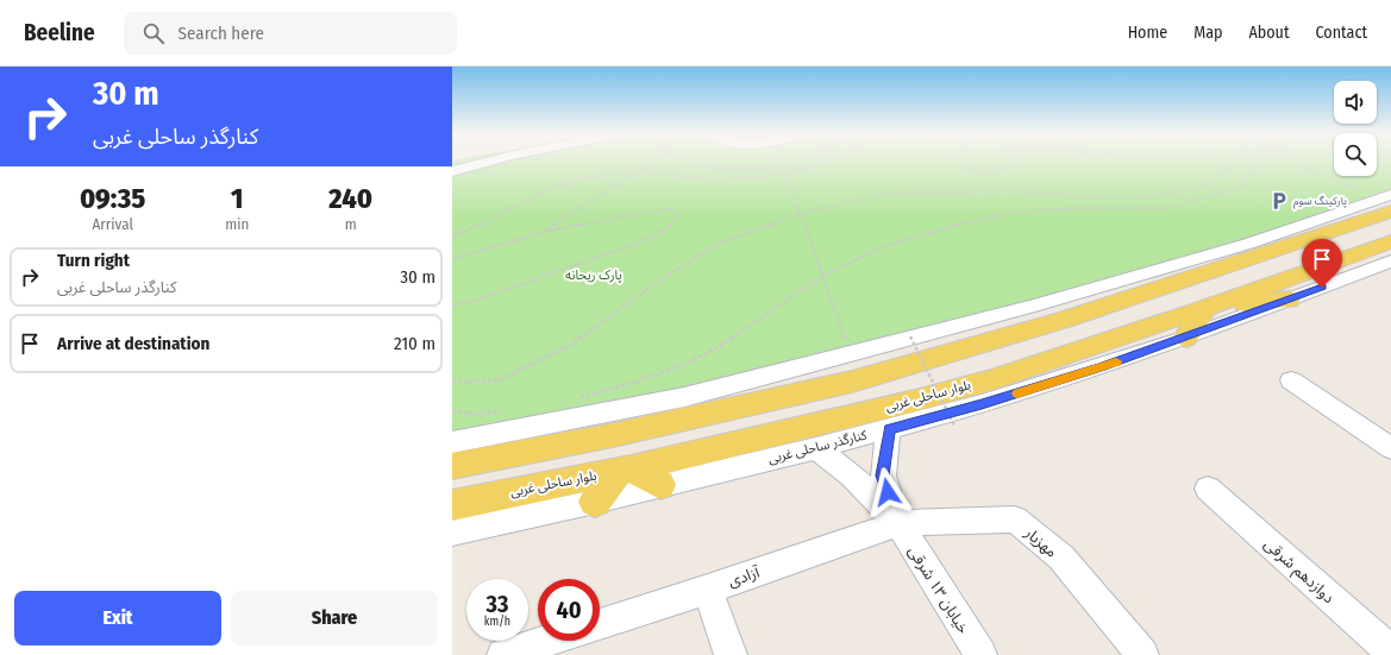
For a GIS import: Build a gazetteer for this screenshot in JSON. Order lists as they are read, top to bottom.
{
  "streets": {
    "main road": ["بلوار ساحلی غربی"],
    "street": [
      "کنارگذر ساحلی غربی",
      "مهزیار",
      "دوازدهم شرقی",
      "آزادی",
      "خیابان ۱۳ شرقی"
    ]
  },
  "crossings": [
    ["کنارگذر ساحلی غربی", "خیابان ۱۳ شرقی"],
    ["مهزیار", "آزادی"],
    ["مهزیار", "خیابان ۱۳ شرقی"],
    ["آزادی", "خیابان ۱۳ شرقی"]
  ],
  "parks": ["پارک ریحانه"],
  "places": {
    "parking": ["پارکینگ سوم"]
  },
  "page": {
    "header": "Beeline",
    "search": "Search here",
    "nav": [
      "Home",
      "Map",
      "About",
      "Contact"
    ],
    "turn": ["30 m", "کنارگذر ساحلی غربی"],
    "eta": [
      "09:35",
      "Arrival",
      "1",
      "min",
      "240",
      "m"
    ],
    "list": [
      {
        "name": "Turn right",
        "note": "کنارگذر ساحلی غربی",
        "value": "30 m"
      },
      {
        "name": "Arrive at destination",
        "value": "210 m"
      }
    ],
    "speed": "33 km/h",
    "limit": "40",
    "buttons": ["Exit", "Share"]
  }
}
